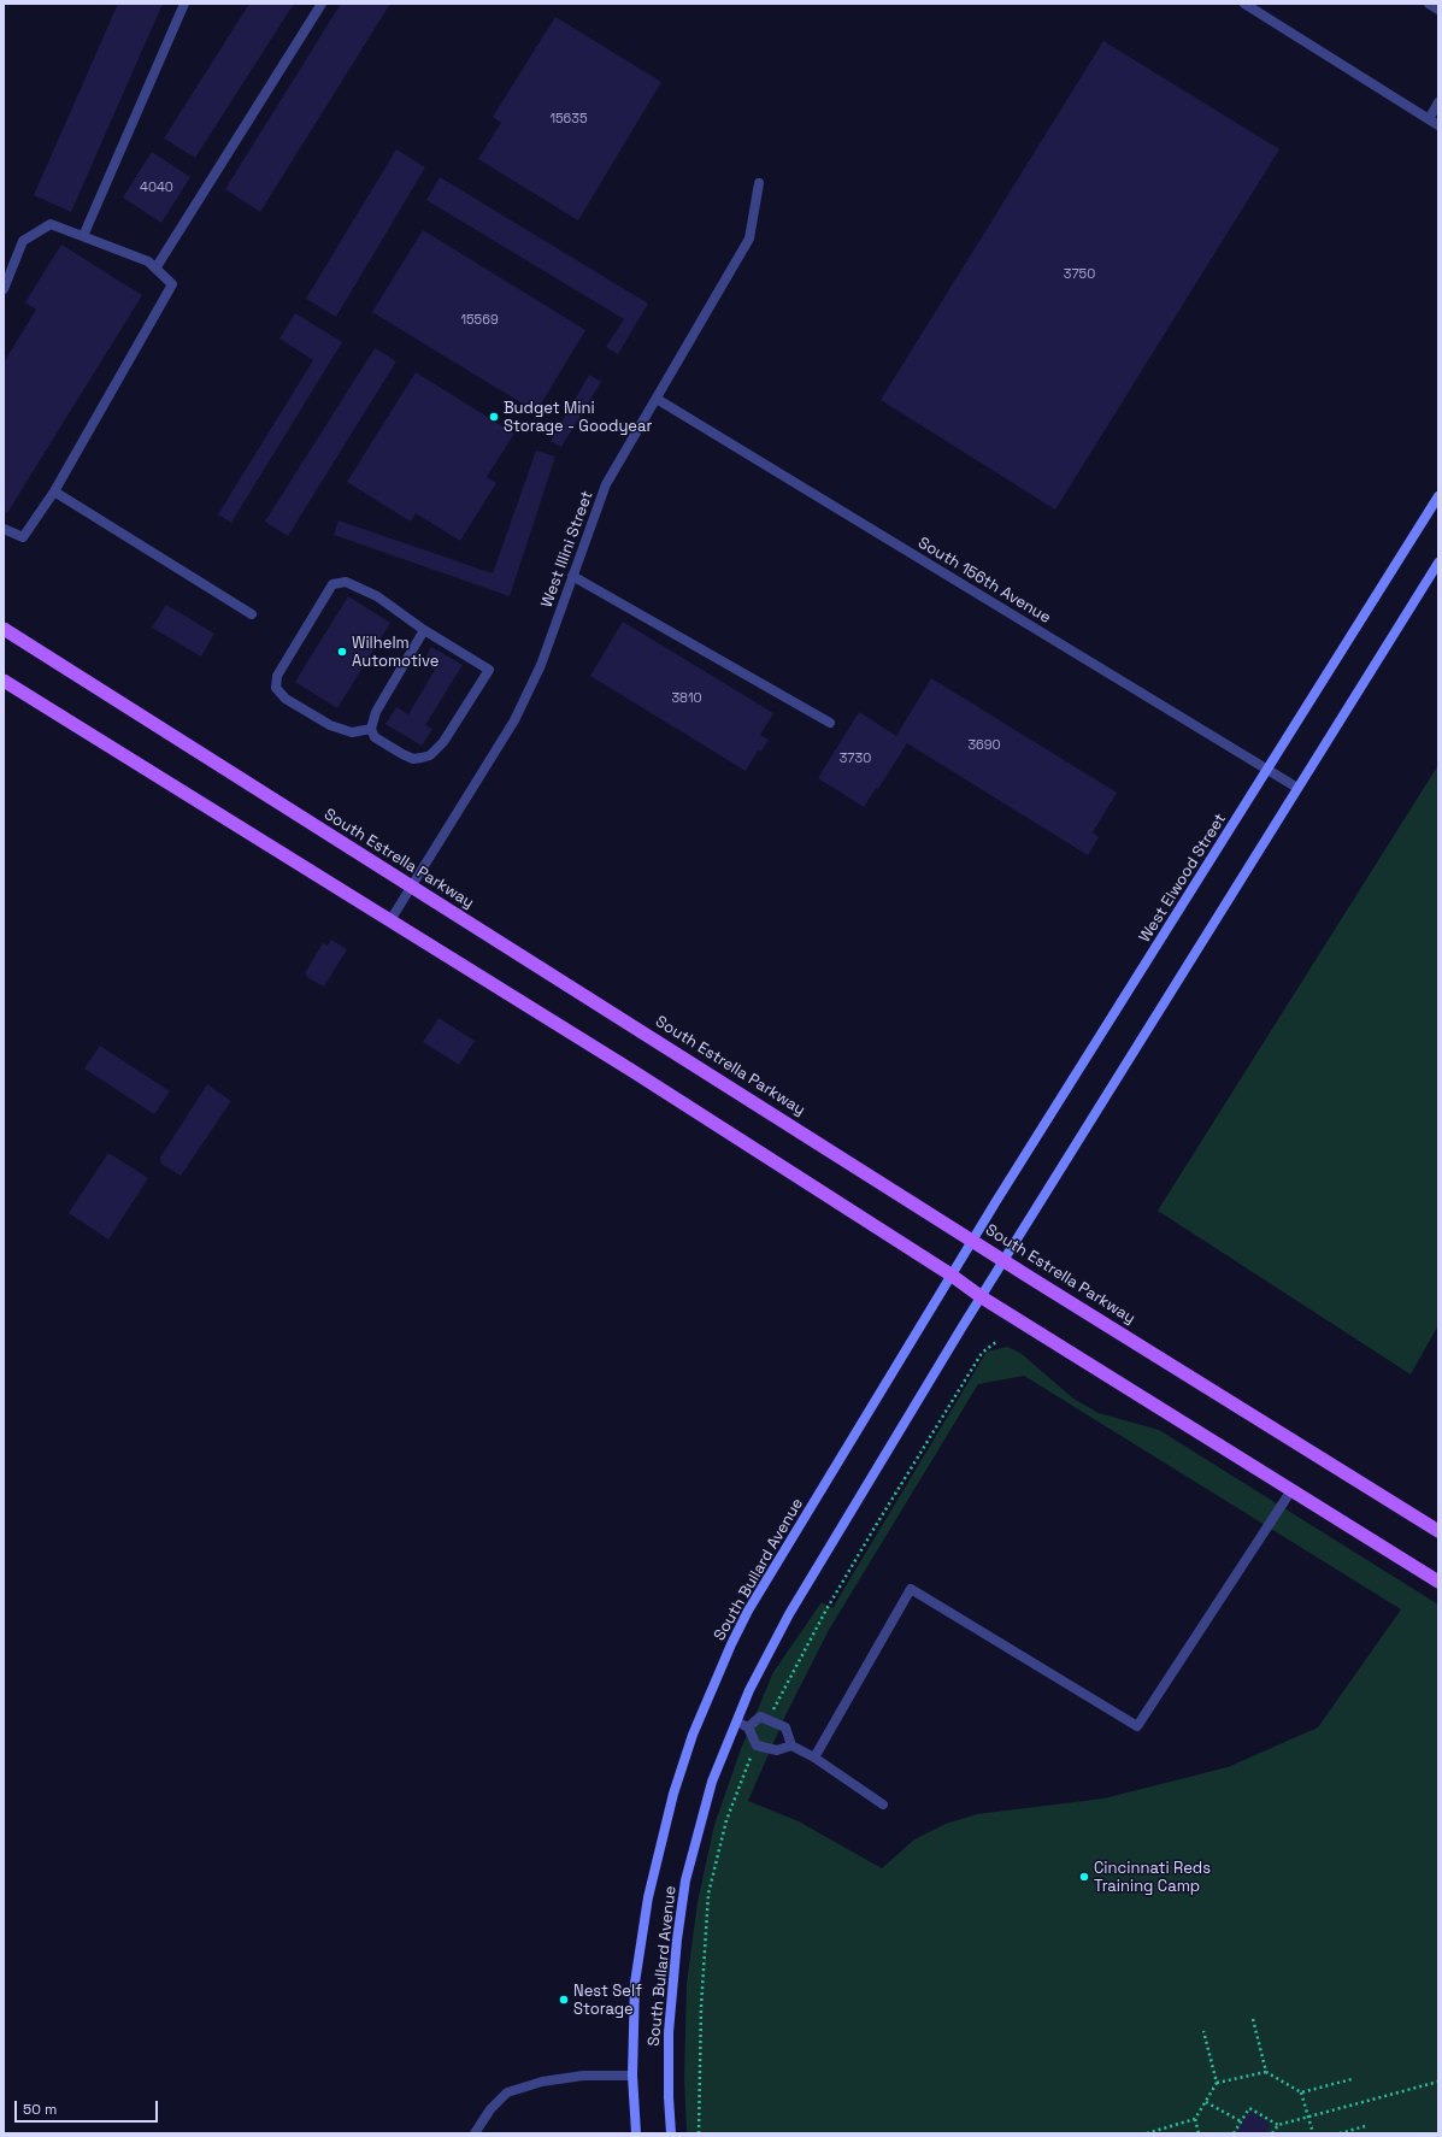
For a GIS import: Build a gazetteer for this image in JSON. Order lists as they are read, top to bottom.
{
  "streets": {
    "main road": ["South Estrella Parkway", "West Elwood Street", "South Bullard Avenue"],
    "street": ["West Illini Street", "South 156th Avenue"]
  },
  "crossings": [
    ["West Illini Street", "South 156th Avenue"],
    ["West Illini Street", "South Estrella Parkway"],
    ["South 156th Avenue", "West Elwood Street"],
    ["South Estrella Parkway", "West Elwood Street"],
    ["West Elwood Street", "South Bullard Avenue"]
  ],
  "places": [
    "Budget Mini Storage - Goodyear",
    "Wilhelm Automotive",
    "Cincinnati Reds Training Camp",
    "Nest Self Storage"
  ],
  "house_numbers": [
    "15635",
    "4040",
    "3750",
    "15569",
    "3810",
    "3690",
    "3730"
  ],
  "scale_bar": "50 m"
}
